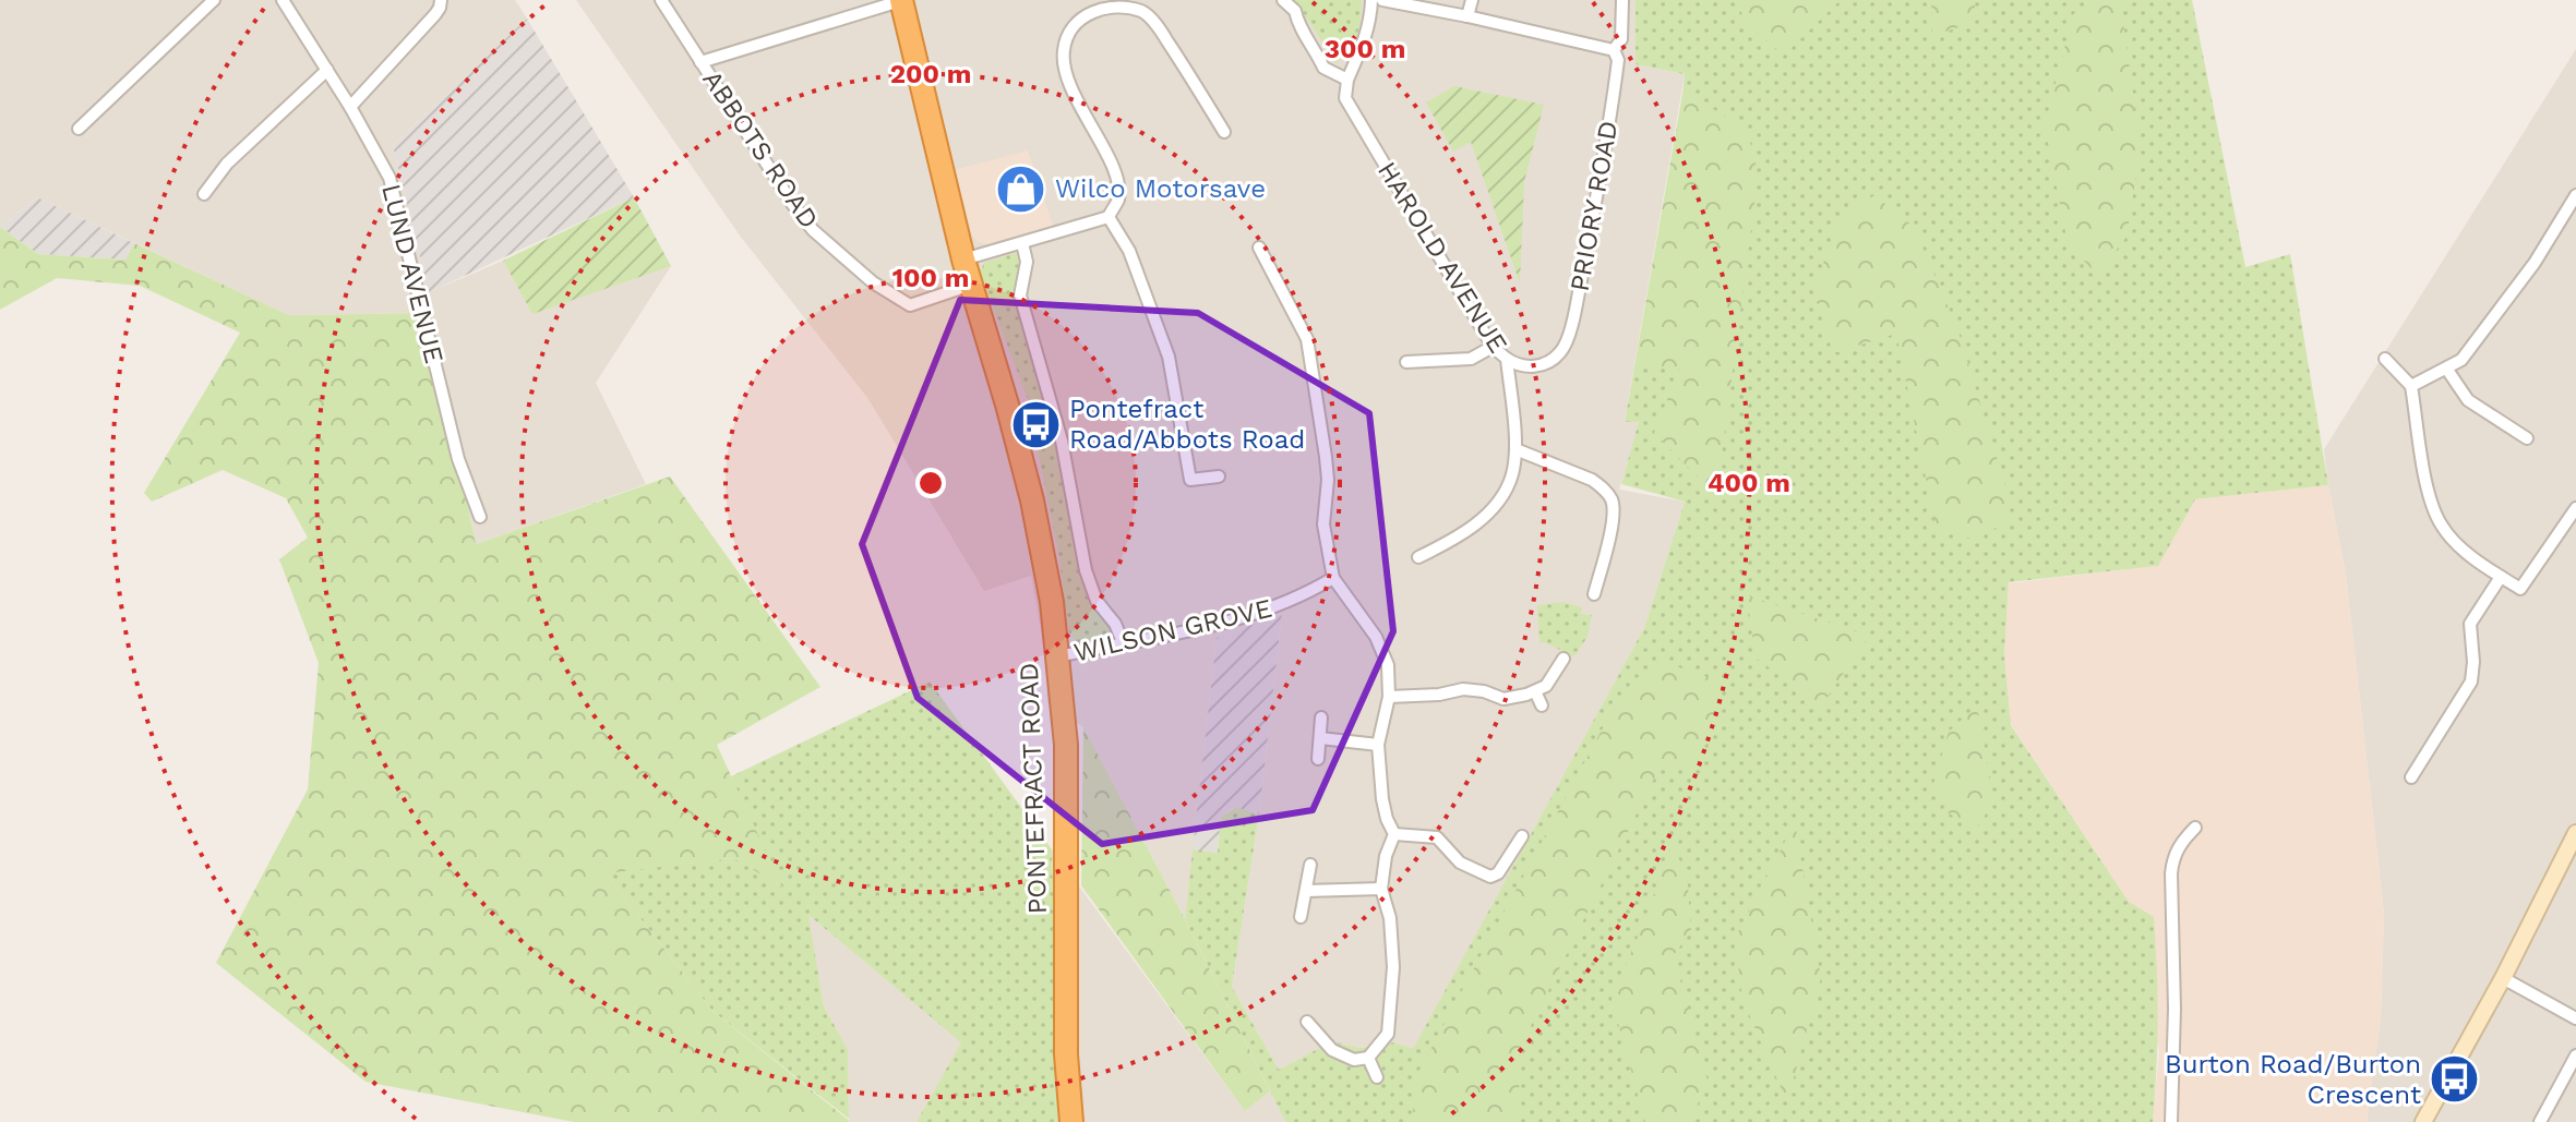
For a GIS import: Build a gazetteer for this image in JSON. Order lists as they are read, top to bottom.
{
  "streets": {
    "highway": ["PONTEFRACT ROAD"],
    "street": [
      "ABBOTS ROAD",
      "PRIORY ROAD",
      "HAROLD AVENUE",
      "LUND AVENUE",
      "WILSON GROVE"
    ]
  },
  "crossings": [
    ["ABBOTS ROAD", "PONTEFRACT ROAD"],
    ["PRIORY ROAD", "HAROLD AVENUE"],
    ["WILSON GROVE", "PONTEFRACT ROAD"]
  ],
  "places": {
    "shop": ["Wilco Motorsave"],
    "bus stop": ["Pontefract Road/Abbots Road", "Burton Road/Burton Crescent"]
  },
  "rings": [
    "300 m",
    "200 m",
    "100 m",
    "400 m"
  ]
}
